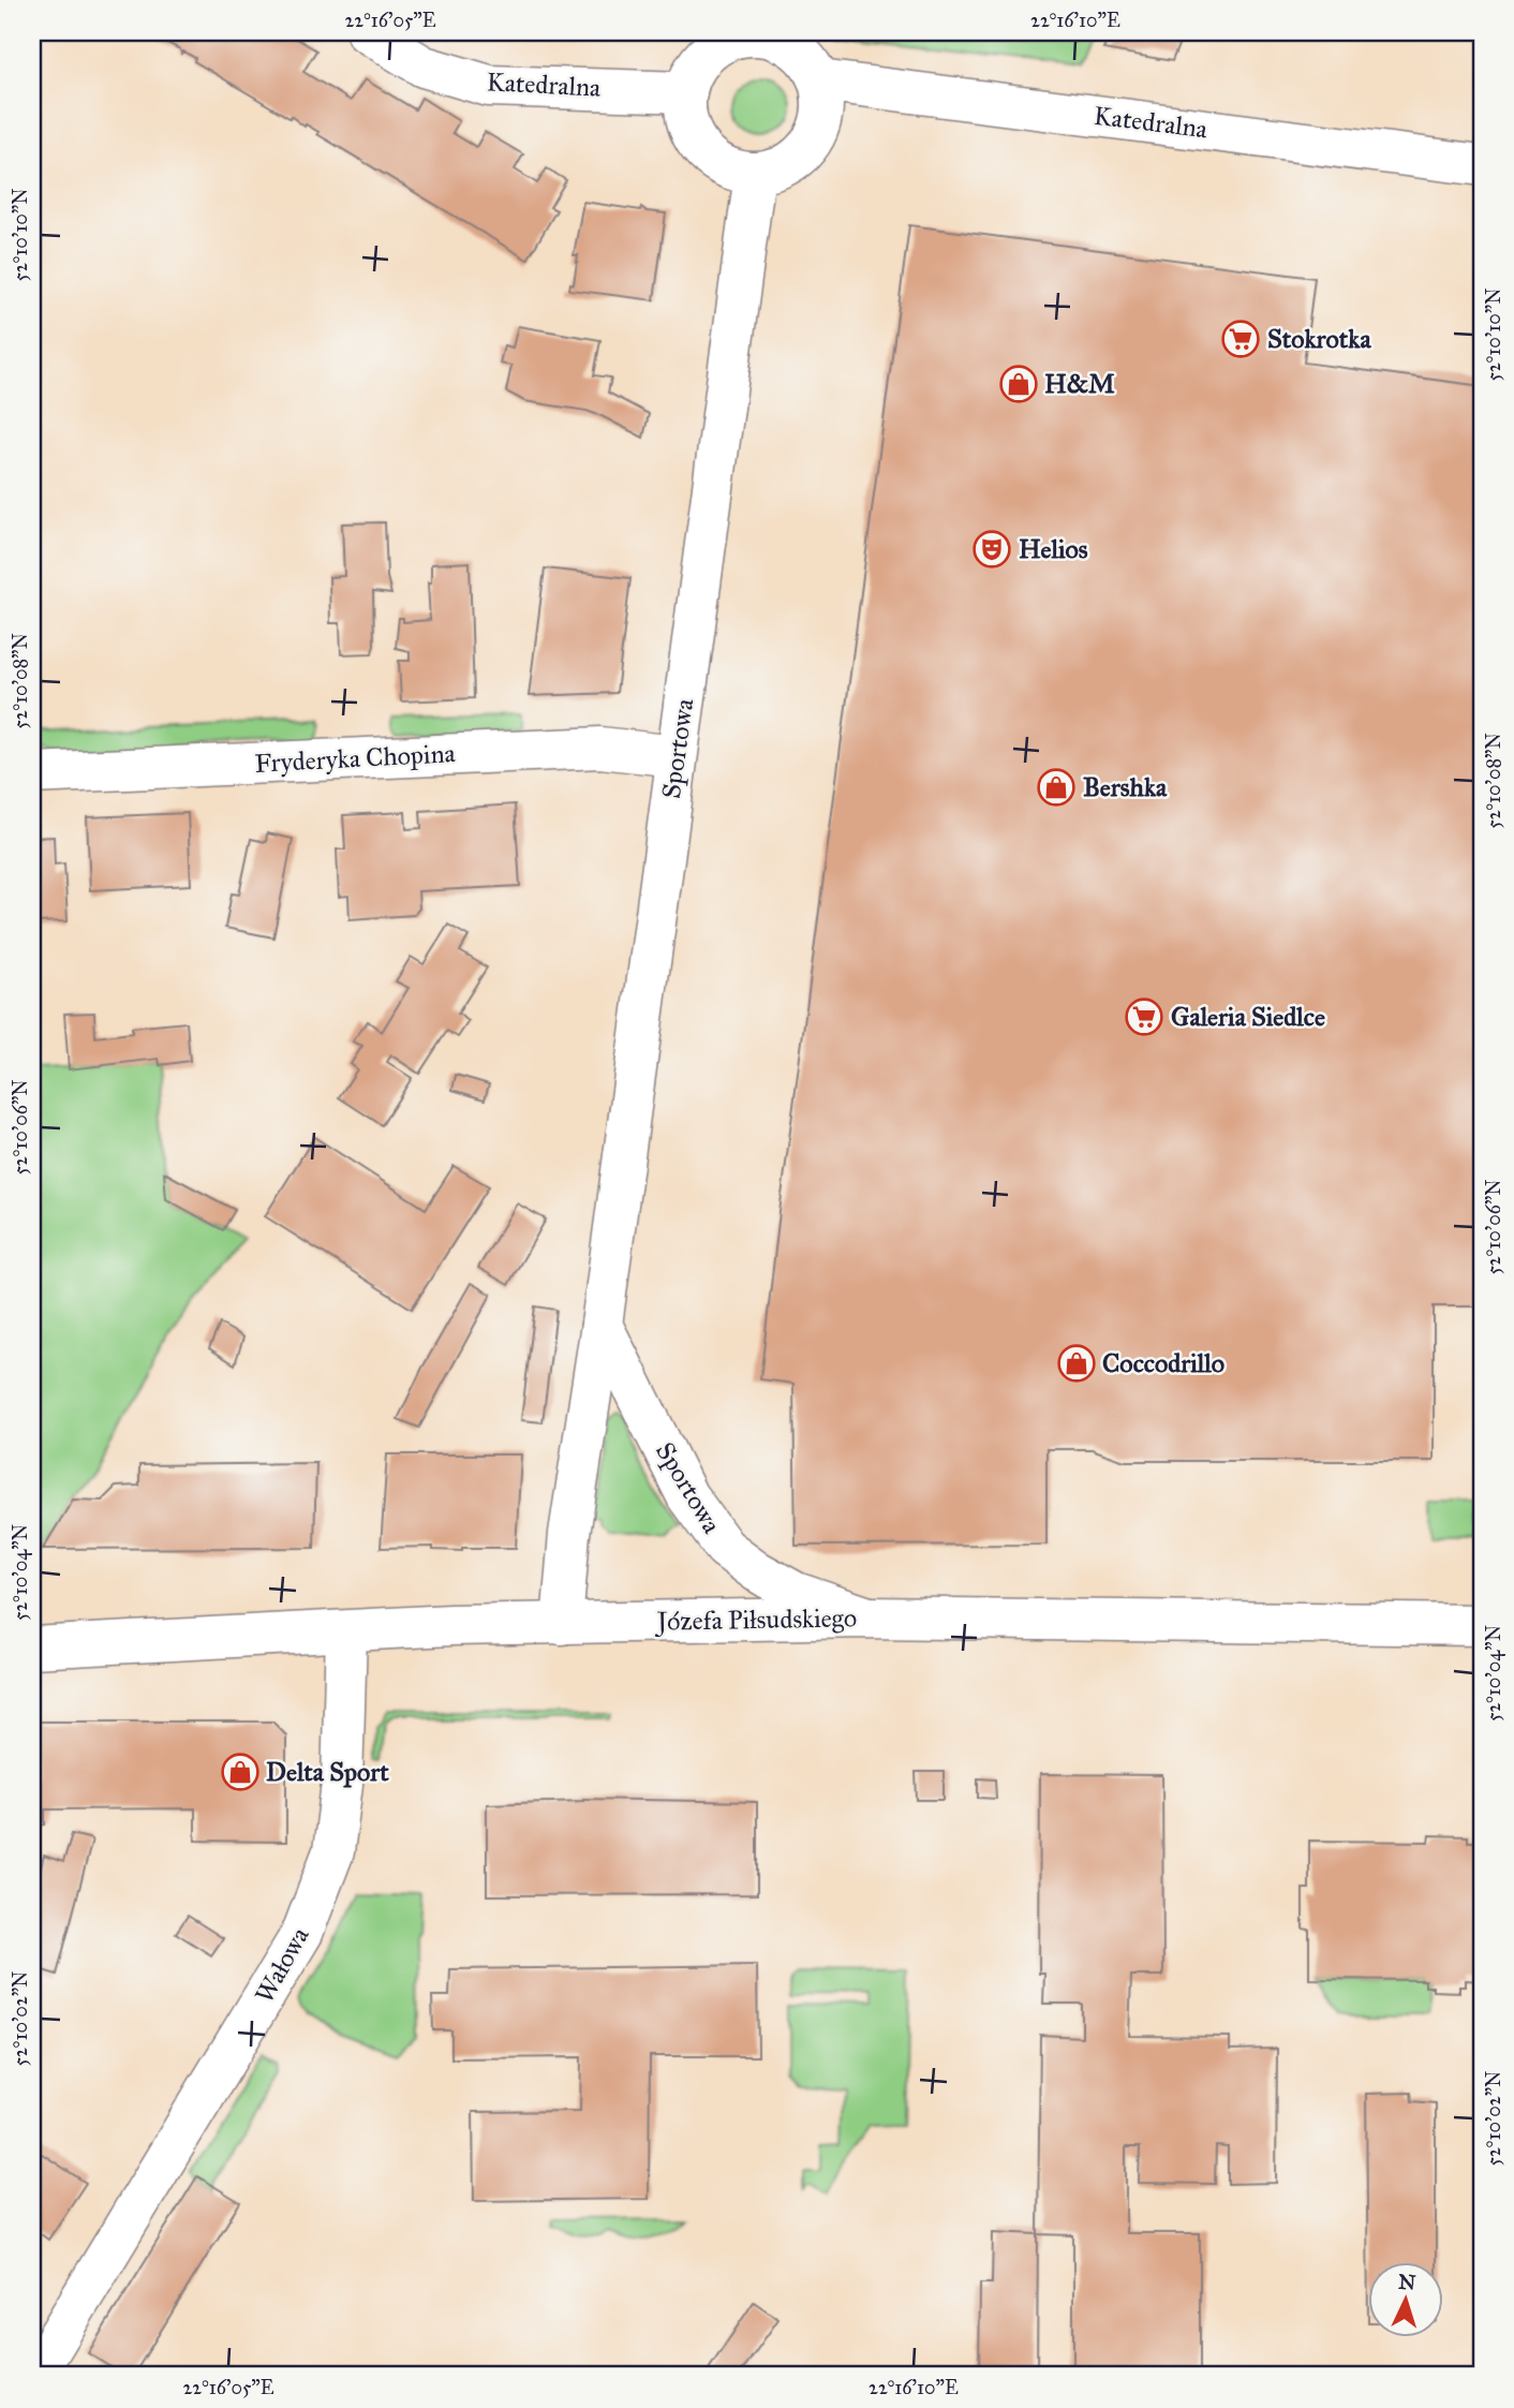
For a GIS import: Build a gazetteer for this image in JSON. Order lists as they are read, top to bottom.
{
  "streets": {
    "street": [
      "Katedralna",
      "Sportowa",
      "Fryderyka Chopina",
      "Józefa Piłsudskiego",
      "Wałowa"
    ]
  },
  "crossings": [
    ["Katedralna", "Sportowa"],
    ["Sportowa", "Fryderyka Chopina"],
    ["Sportowa", "Józefa Piłsudskiego"],
    ["Józefa Piłsudskiego", "Wałowa"]
  ],
  "places": {
    "supermarket": ["Stokrotka", "Galeria Siedlce"],
    "shop": [
      "H&M",
      "Bershka",
      "Coccodrillo",
      "Delta Sport"
    ],
    "theatre": ["Helios"]
  },
  "north": "top",
  "coordinates": [
    "22°16'05\"E",
    "22°16'10\"E",
    "52°10'10\"N",
    "52°10'08\"N",
    "52°10'06\"N",
    "52°10'04\"N",
    "52°10'02\"N"
  ]
}
